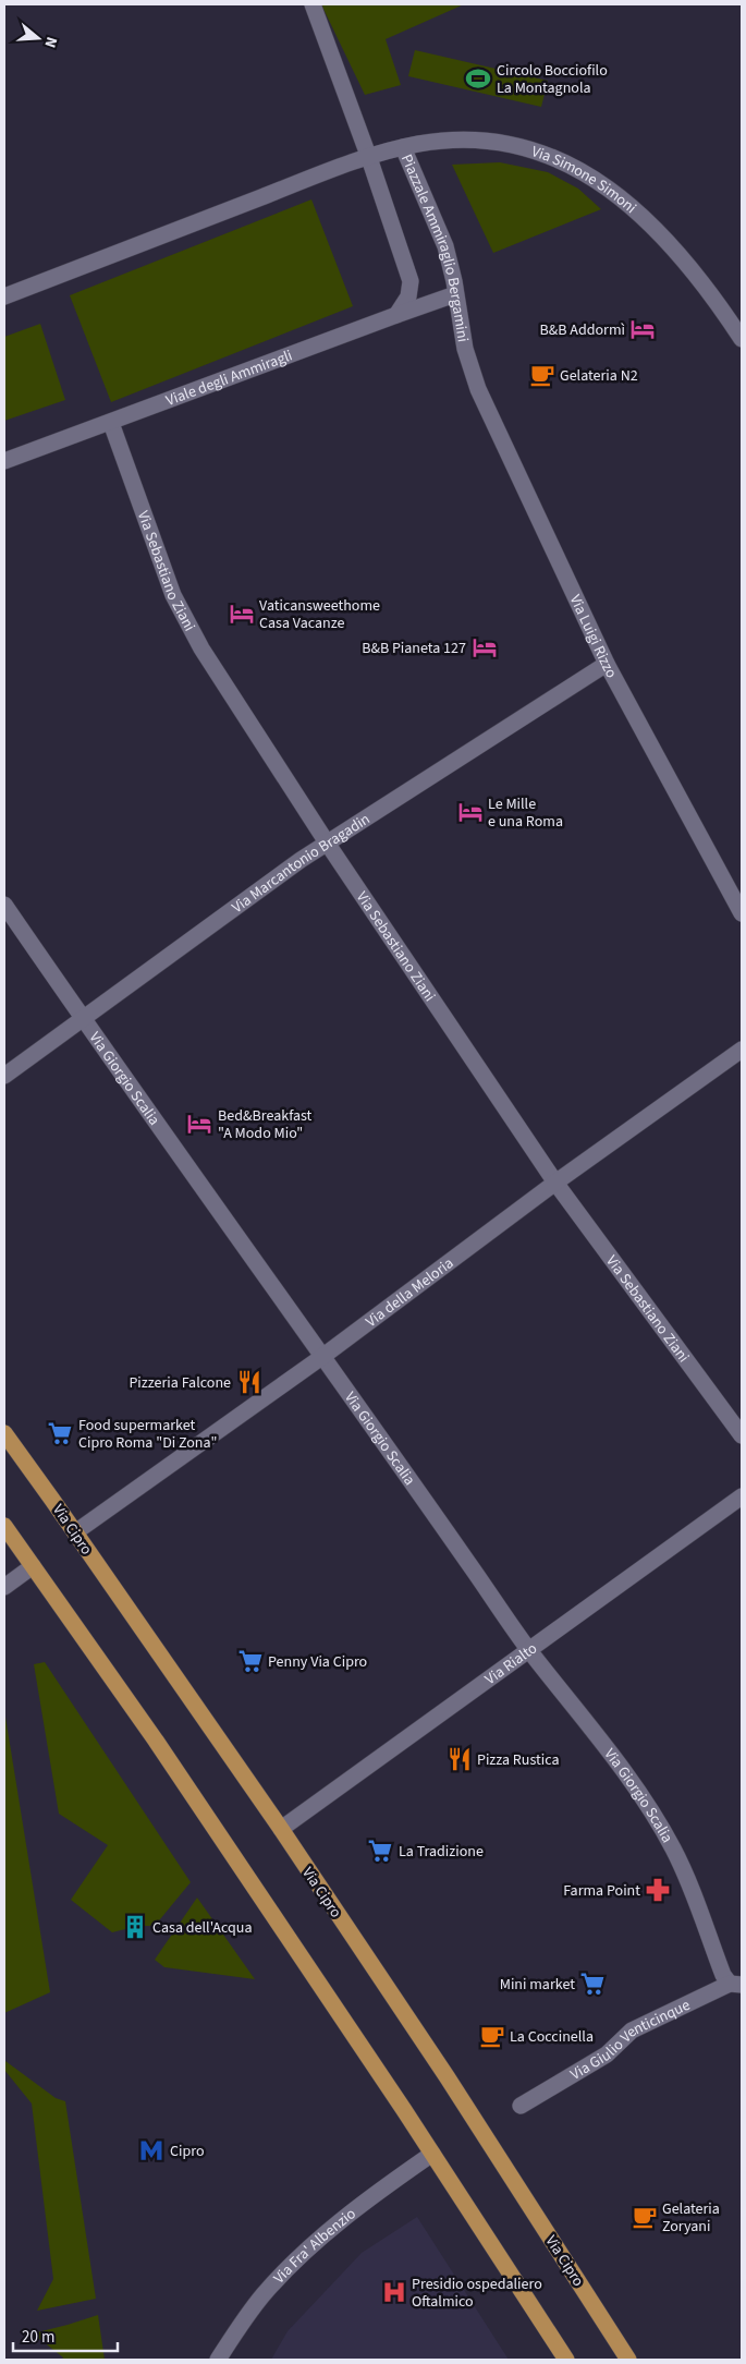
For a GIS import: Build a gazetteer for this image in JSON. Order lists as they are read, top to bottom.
{
  "streets": {
    "main road": ["Via Cipro"],
    "street": [
      "Via Simone Simoni",
      "Piazzale Ammiraglio Bergamini",
      "Viale degli Ammiragli",
      "Via Sebastiano Ziani",
      "Via Luigi Rizzo",
      "Via Marcantonio Bragadin",
      "Via Giorgio Scalia",
      "Via della Meloria",
      "Via Rialto",
      "Via Giulio Venticinque",
      "Via Fra' Albenzio"
    ]
  },
  "crossings": [
    ["Via Simone Simoni", "Piazzale Ammiraglio Bergamini"],
    ["Piazzale Ammiraglio Bergamini", "Viale degli Ammiragli"],
    ["Piazzale Ammiraglio Bergamini", "Via Luigi Rizzo"],
    ["Viale degli Ammiragli", "Via Sebastiano Ziani"],
    ["Via Sebastiano Ziani", "Via Marcantonio Bragadin"],
    ["Via Sebastiano Ziani", "Via della Meloria"],
    ["Via Luigi Rizzo", "Via Marcantonio Bragadin"],
    ["Via Marcantonio Bragadin", "Via Giorgio Scalia"],
    ["Via Giorgio Scalia", "Via della Meloria"],
    ["Via Giorgio Scalia", "Via Rialto"],
    ["Via Giorgio Scalia", "Via Giulio Venticinque"],
    ["Via della Meloria", "Via Cipro"],
    ["Via Cipro", "Via Rialto"]
  ],
  "places": {
    "sports": ["Circolo Bocciofilo La Montagnola"],
    "hotel": [
      "B&B Addormì",
      "Vaticansweethome Casa Vacanze",
      "B&B Pianeta 127",
      "Le Mille e una Roma",
      "Bed&Breakfast \"A Modo Mio\""
    ],
    "cafe": ["Gelateria N2", "La Coccinella", "Gelateria Zoryani"],
    "restaurant": ["Pizzeria Falcone", "Pizza Rustica"],
    "supermarket": [
      "Food supermarket Cipro Roma \"Di Zona\"",
      "Penny Via Cipro",
      "La Tradizione",
      "Mini market"
    ],
    "pharmacy": ["Farma Point"],
    "building": ["Casa dell'Acqua"],
    "metro station": ["Cipro"],
    "hospital": ["Presidio ospedaliero Oftalmico"]
  },
  "scale_bar": "20 m",
  "north": "right"
}
